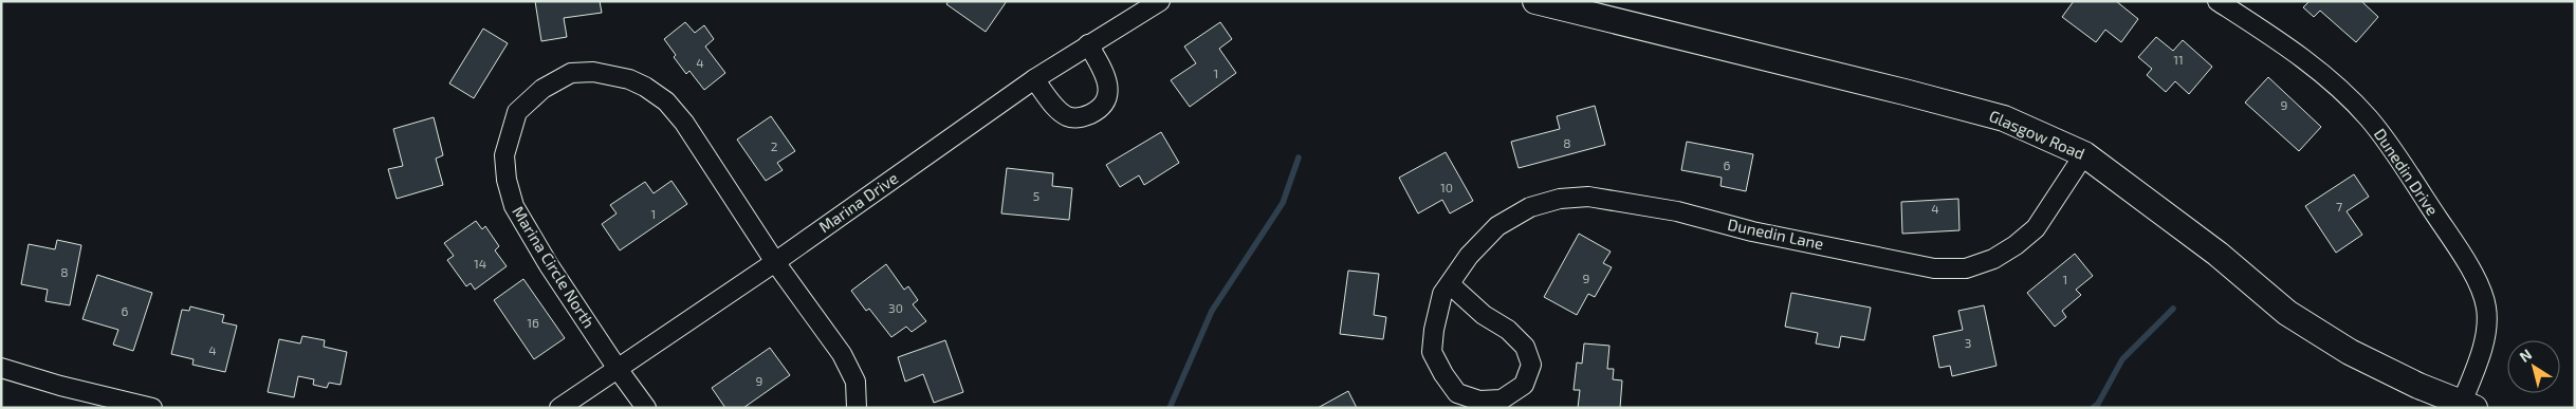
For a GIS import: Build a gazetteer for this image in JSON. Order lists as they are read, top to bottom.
{
  "streets": {
    "street": [
      "Glasgow Road",
      "Dunedin Drive",
      "Marina Drive",
      "Dunedin Lane",
      "Marina Circle North"
    ]
  },
  "crossings": [
    ["Glasgow Road", "Dunedin Drive"],
    ["Glasgow Road", "Dunedin Lane"],
    ["Marina Drive", "Marina Circle North"]
  ],
  "house_numbers": [
    "11",
    "4",
    "1",
    "9",
    "8",
    "2",
    "6",
    "10",
    "5",
    "7",
    "4",
    "1",
    "14",
    "8",
    "9",
    "1",
    "30",
    "6",
    "16",
    "3",
    "4",
    "9"
  ],
  "north": "top left"
}
